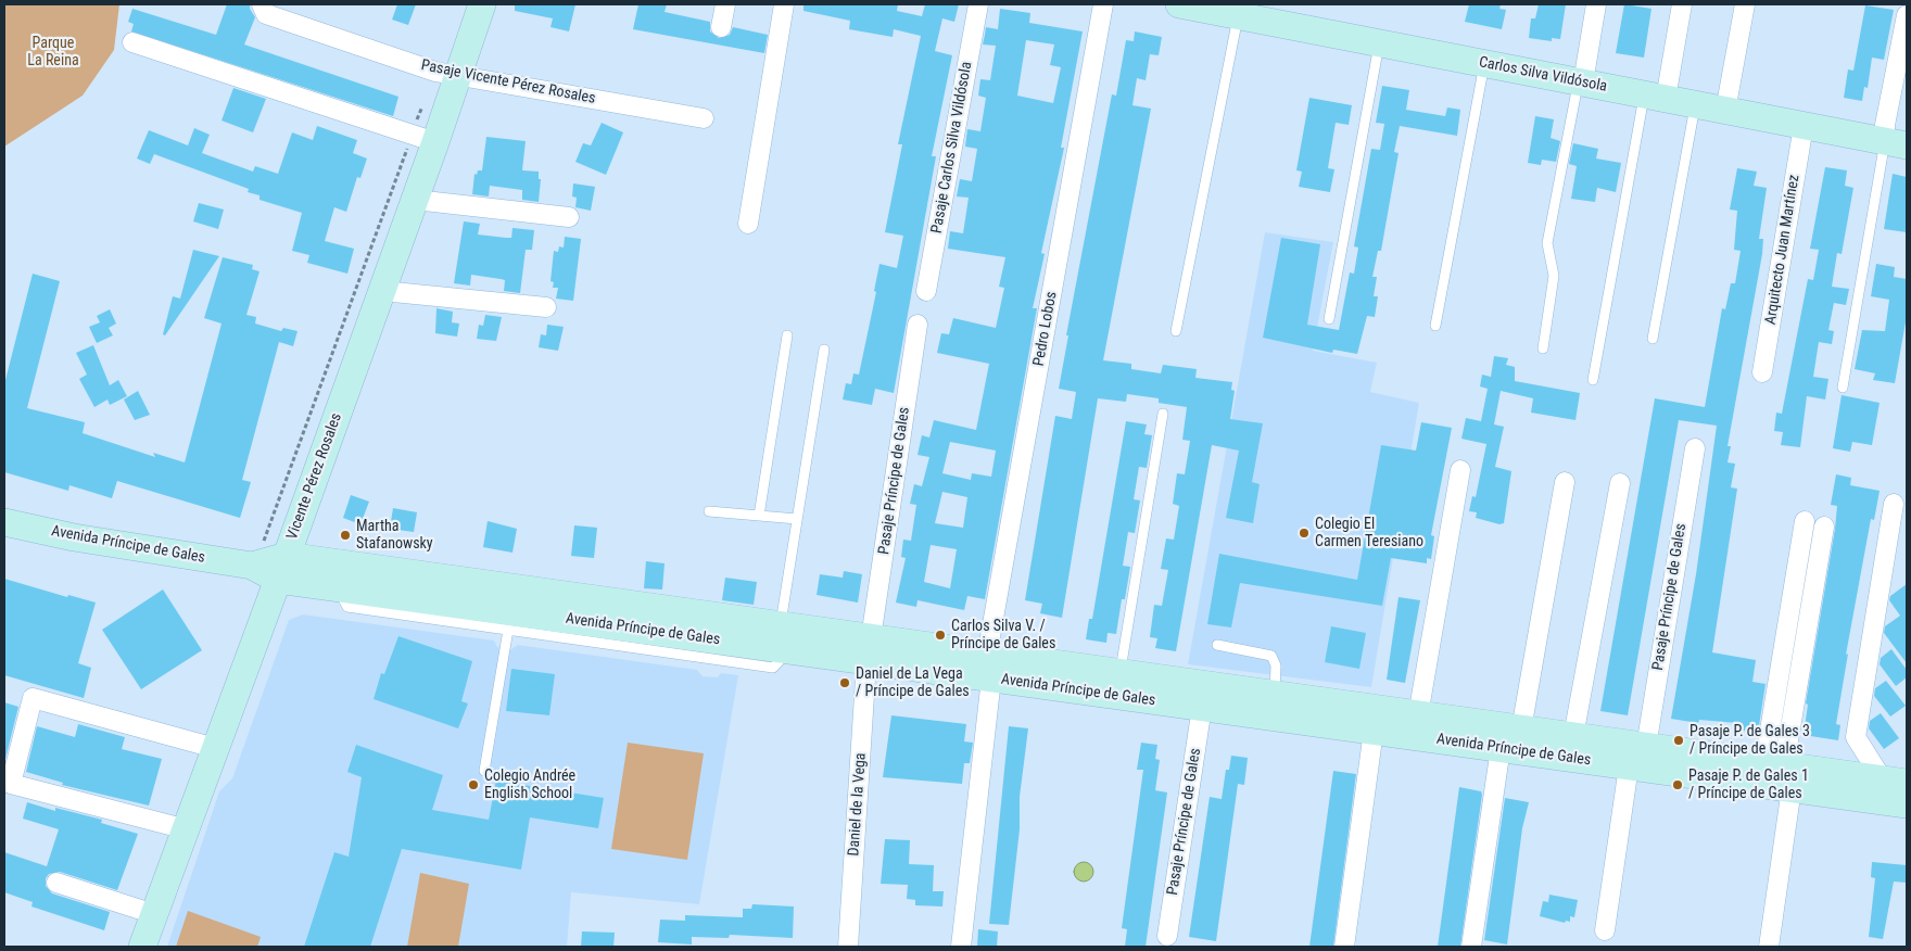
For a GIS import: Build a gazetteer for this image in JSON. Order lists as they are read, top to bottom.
{
  "streets": {
    "main road": ["Carlos Silva Vildósola", "Vicente Pérez Rosales", "Avenida Príncipe de Gales"],
    "street": [
      "Pasaje Vicente Pérez Rosales",
      "Pasaje Carlos Silva Vildósola",
      "Arquitecto Juan Martínez",
      "Pedro Lobos",
      "Pasaje Príncipe de Gales",
      "Daniel de la Vega"
    ]
  },
  "crossings": [
    ["Carlos Silva Vildósola", "Arquitecto Juan Martínez"],
    ["Pasaje Vicente Pérez Rosales", "Vicente Pérez Rosales"],
    ["Pedro Lobos", "Avenida Príncipe de Gales"],
    ["Vicente Pérez Rosales", "Avenida Príncipe de Gales"],
    ["Pasaje Príncipe de Gales", "Avenida Príncipe de Gales"],
    ["Pasaje Príncipe de Gales", "Daniel de la Vega"],
    ["Avenida Príncipe de Gales", "Daniel de la Vega"]
  ],
  "parks": ["Parque La Reina"],
  "places": [
    "Colegio El Carmen Teresiano",
    "Martha Stafanowsky",
    "Carlos Silva V. / Príncipe de Gales",
    "Daniel de La Vega / Príncipe de Gales",
    "Pasaje P. de Gales 3 / Príncipe de Gales",
    "Colegio Andrée English School",
    "Pasaje P. de Gales 1 / Príncipe de Gales"
  ]
}
